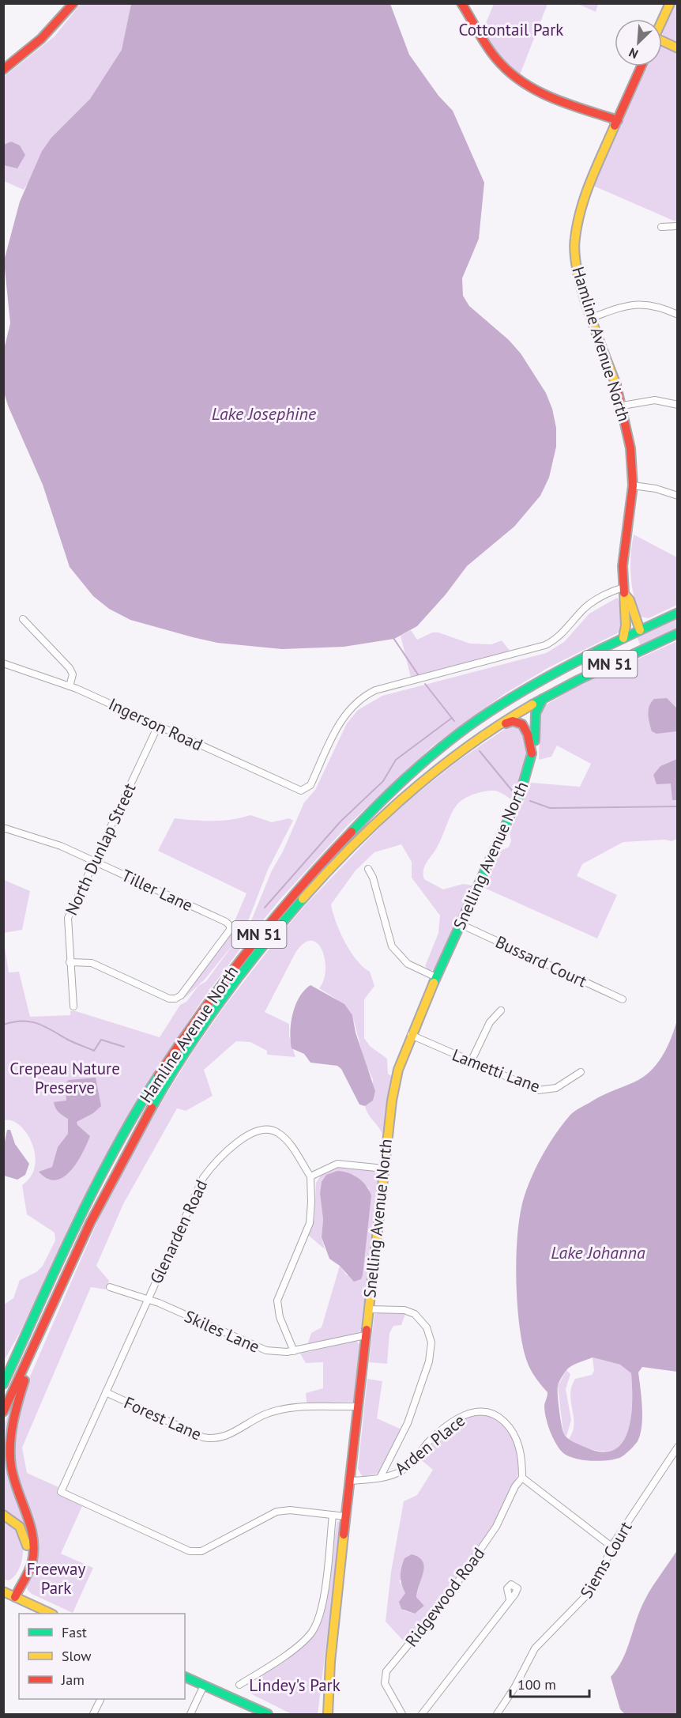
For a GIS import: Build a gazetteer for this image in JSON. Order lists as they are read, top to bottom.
{
  "streets": {
    "main road": ["Hamline Avenue North", "MN 51", "Snelling Avenue North"],
    "street": [
      "Ingerson Road",
      "North Dunlap Street",
      "Tiller Lane",
      "Bussard Court",
      "Lametti Lane",
      "Glenarden Road",
      "Skiles Lane",
      "Forest Lane",
      "Arden Place",
      "Siems Court",
      "Ridgewood Road"
    ]
  },
  "crossings": [
    ["Hamline Avenue North", "MN 51"],
    ["Hamline Avenue North", "Ingerson Road"],
    ["Hamline Avenue North", "North Dunlap Street"],
    ["Hamline Avenue North", "Snelling Avenue North"],
    ["Hamline Avenue North", "Tiller Lane"],
    ["MN 51", "Snelling Avenue North"],
    ["Ingerson Road", "North Dunlap Street"],
    ["North Dunlap Street", "Tiller Lane"],
    ["Snelling Avenue North", "Bussard Court"],
    ["Snelling Avenue North", "Lametti Lane"],
    ["Snelling Avenue North", "Skiles Lane"],
    ["Snelling Avenue North", "Forest Lane"],
    ["Snelling Avenue North", "Arden Place"],
    ["Glenarden Road", "Skiles Lane"],
    ["Glenarden Road", "Forest Lane"],
    ["Arden Place", "Ridgewood Road"]
  ],
  "water": ["Lake Josephine", "Lake Johanna"],
  "parks": [
    "Cottontail Park",
    "Crepeau Nature Preserve",
    "Freeway Park",
    "Lindey's Park"
  ],
  "legend": ["Fast", "Slow", "Jam"],
  "scale_bar": "100 m",
  "north": "bottom left"
}
